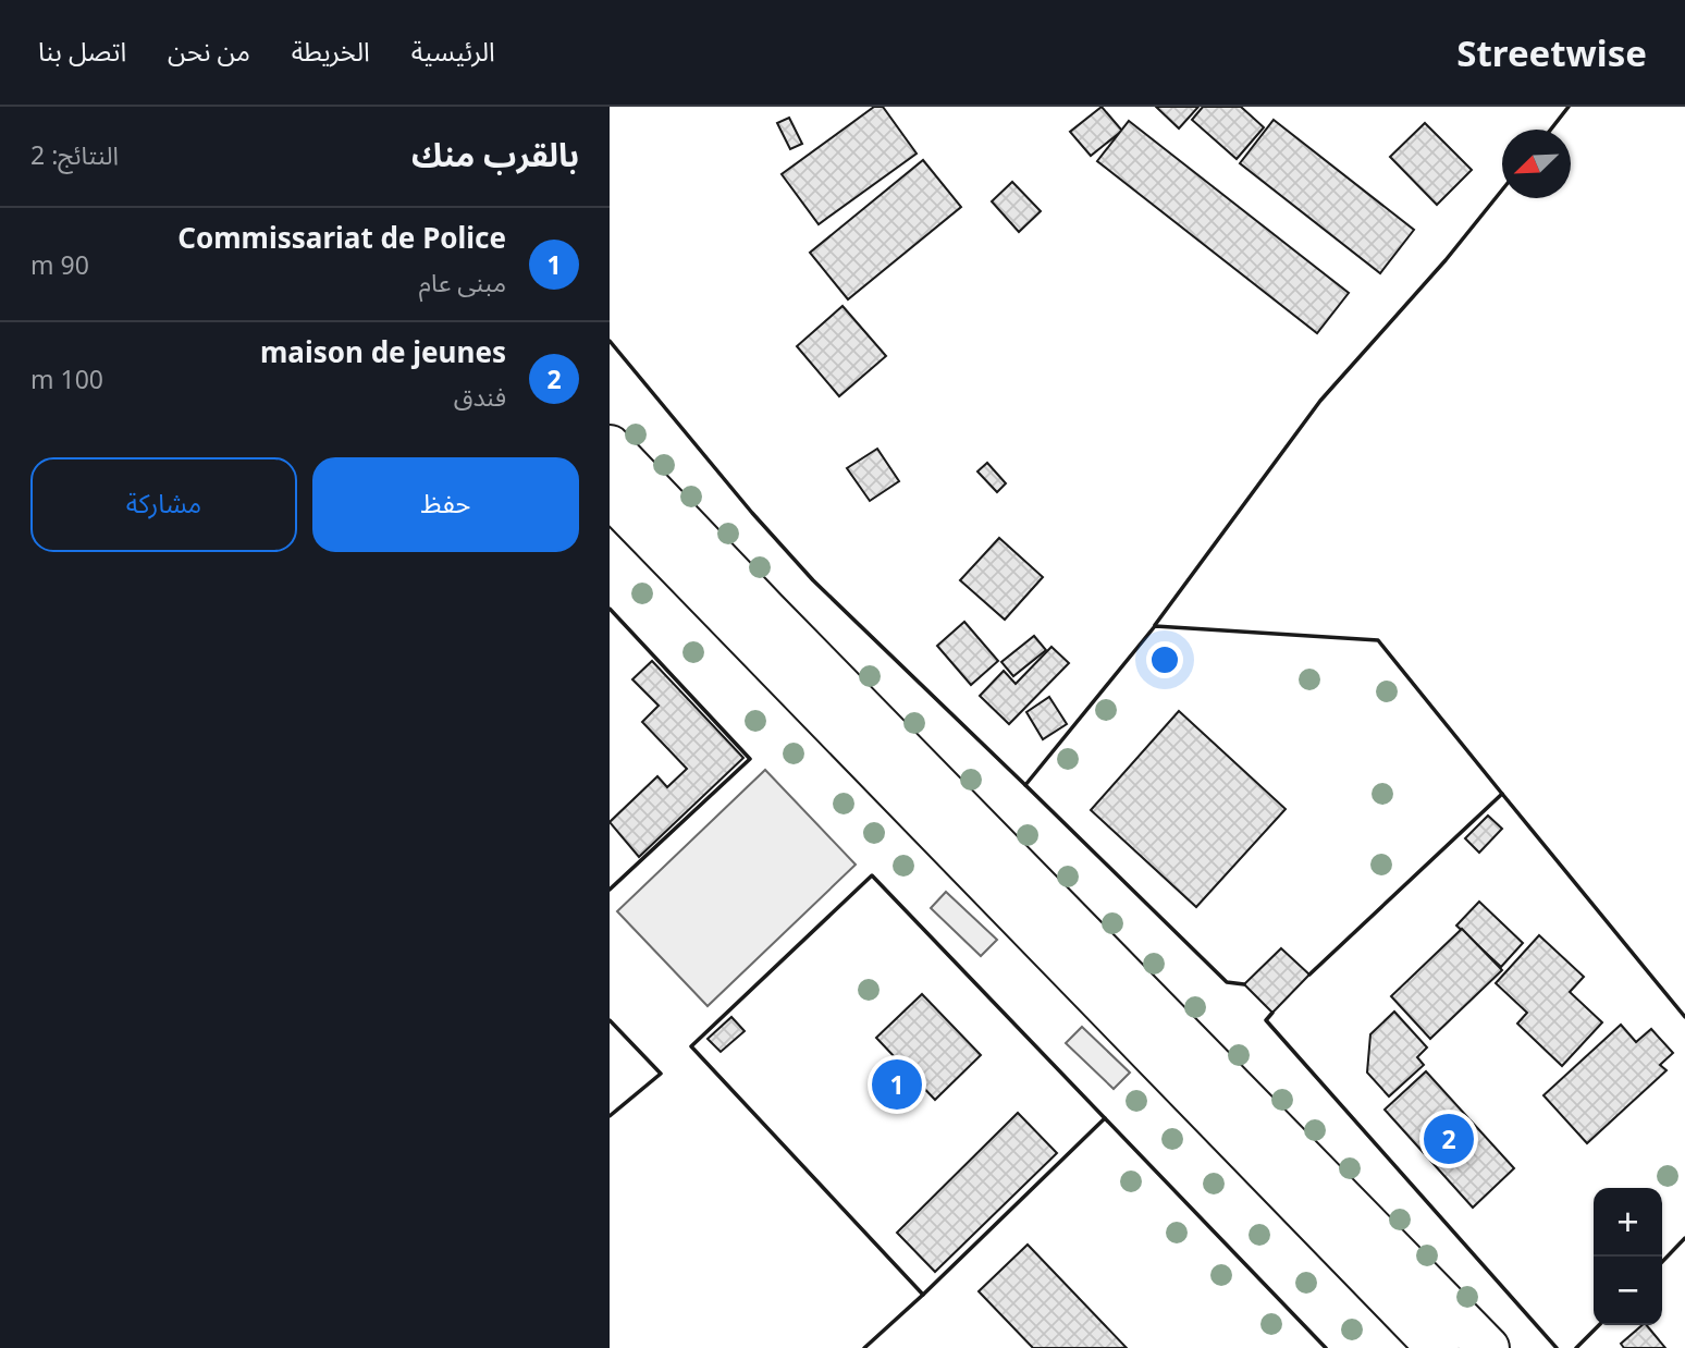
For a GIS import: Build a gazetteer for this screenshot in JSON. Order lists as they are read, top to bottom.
{
  "north": "bottom left",
  "page": {
    "header": "Streetwise",
    "nav": [
      "الرئيسية",
      "الخريطة",
      "من نحن",
      "اتصل بنا"
    ],
    "heading": ["بالقرب منك", "النتائج: 2"],
    "list": [
      {
        "mark": "1",
        "name": "Commissariat de Police",
        "note": "مبنى عام",
        "value": "90 m"
      },
      {
        "mark": "2",
        "name": "maison de jeunes",
        "note": "فندق",
        "value": "100 m"
      }
    ],
    "buttons": ["حفظ", "مشاركة"],
    "pins": ["1", "2"],
    "map_buttons": ["+", "−"]
  }
}
